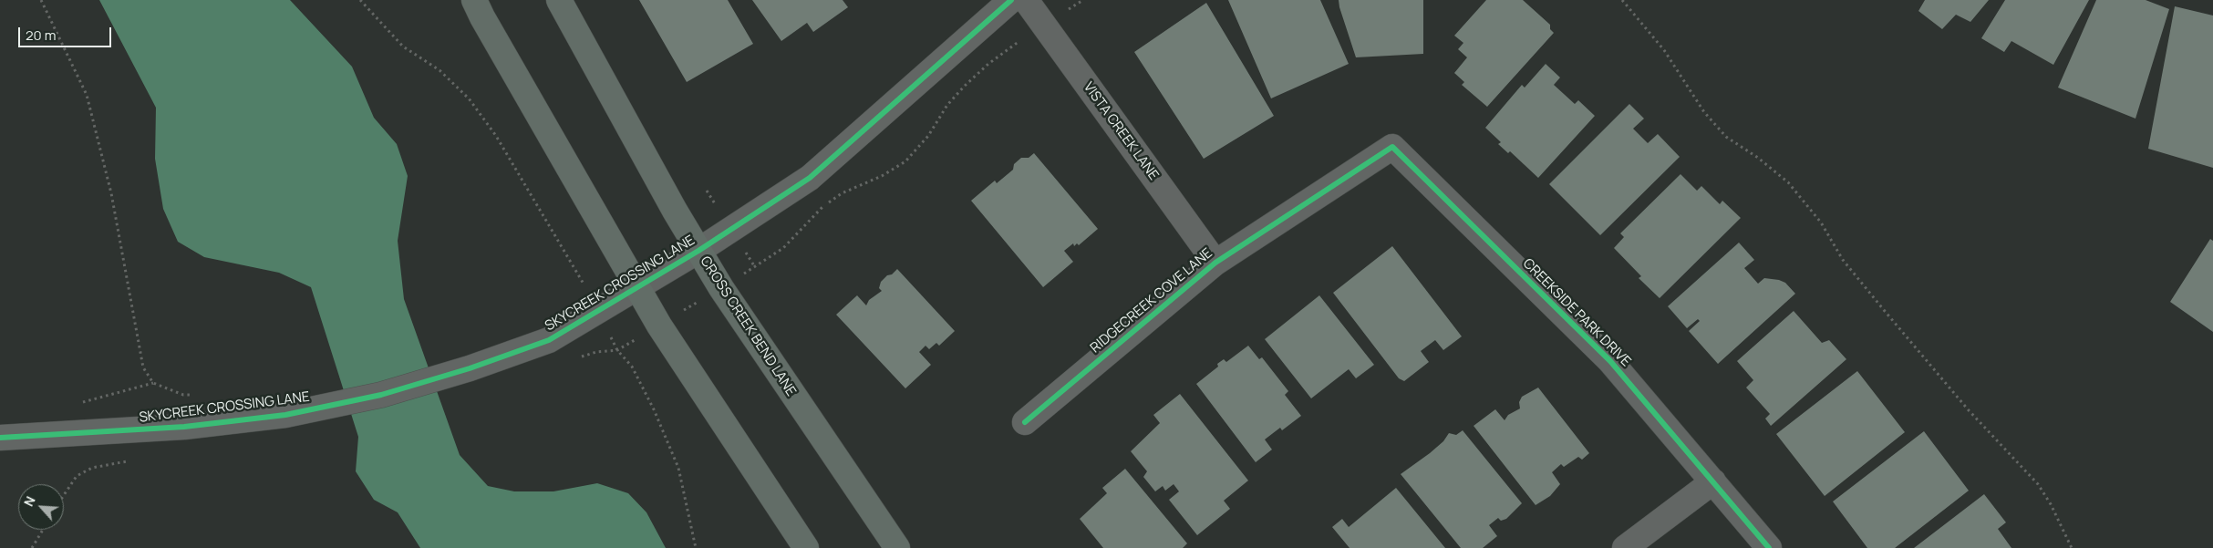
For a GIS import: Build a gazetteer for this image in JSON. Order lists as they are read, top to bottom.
{
  "streets": {
    "main road": ["CROSS CREEK BEND LANE"],
    "street": [
      "VISTA CREEK LANE",
      "SKYCREEK CROSSING LANE",
      "RIDGECREEK COVE LANE",
      "CREEKSIDE PARK DRIVE"
    ]
  },
  "crossings": [
    ["VISTA CREEK LANE", "RIDGECREEK COVE LANE"],
    ["SKYCREEK CROSSING LANE", "CROSS CREEK BEND LANE"],
    ["RIDGECREEK COVE LANE", "CREEKSIDE PARK DRIVE"]
  ],
  "scale_bar": "20 m",
  "north": "top left"
}
